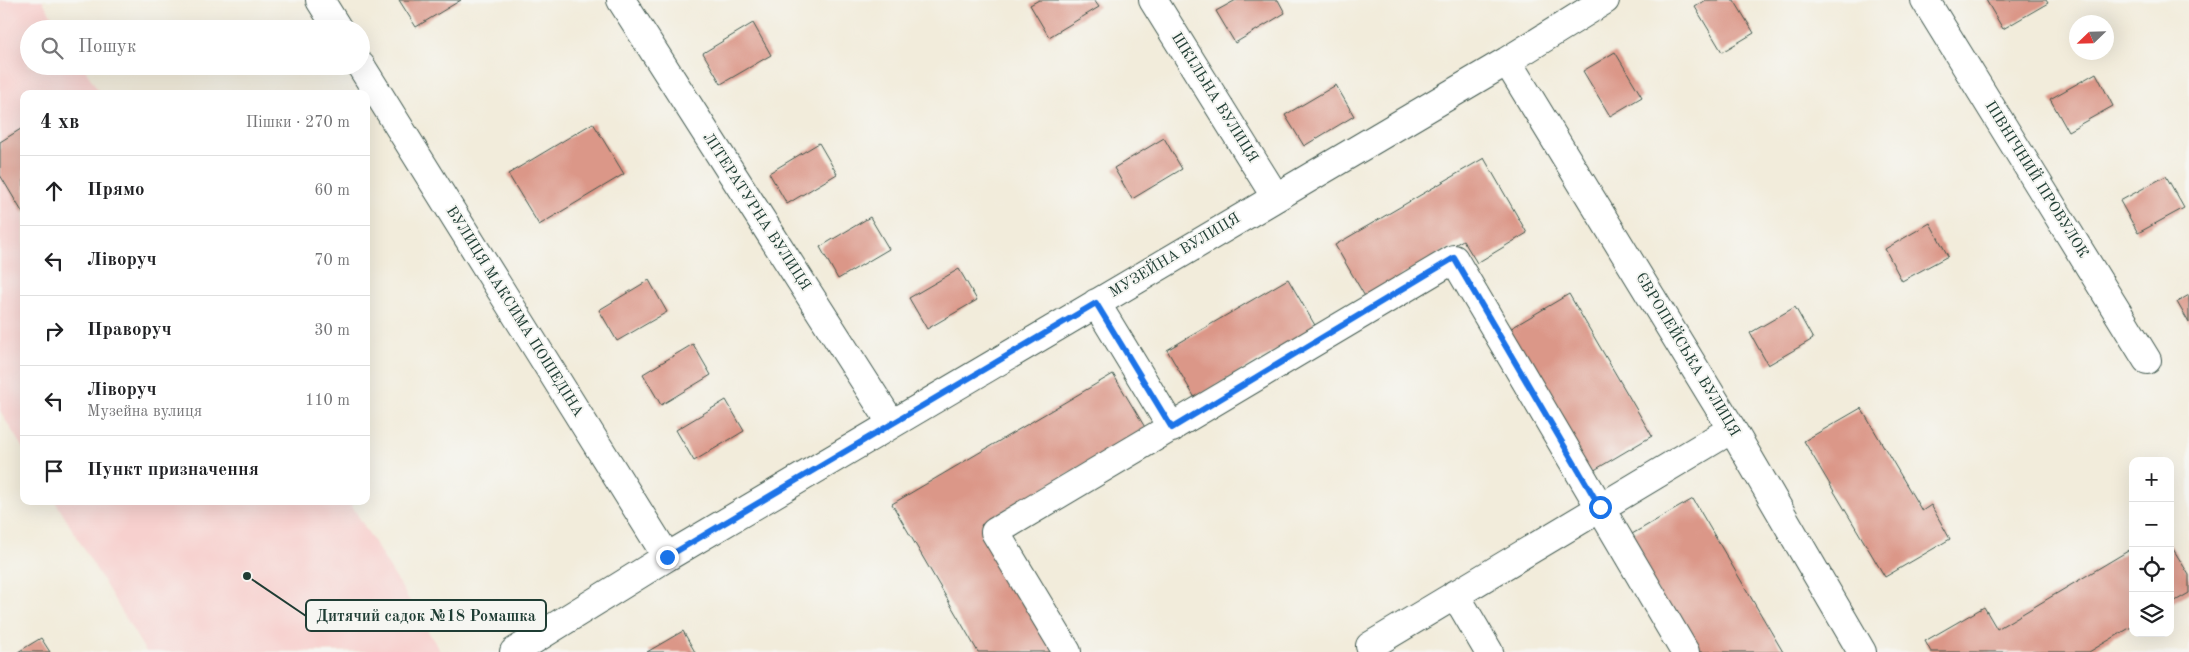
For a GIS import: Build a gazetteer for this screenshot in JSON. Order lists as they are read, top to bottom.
{
  "streets": {
    "street": [
      "ШКІЛЬНА ВУЛИЦЯ",
      "ПІВНІЧНИЙ ПРОВУЛОК",
      "ЛІТЕРАТУРНА ВУЛИЦЯ",
      "МУЗЕЙНА ВУЛИЦЯ",
      "ВУЛИЦЯ МАКСИМА ПОШЕДІНА",
      "ЄВРОПЕЙСЬКА ВУЛИЦЯ"
    ]
  },
  "crossings": [
    ["ШКІЛЬНА ВУЛИЦЯ", "МУЗЕЙНА ВУЛИЦЯ"],
    ["ЛІТЕРАТУРНА ВУЛИЦЯ", "МУЗЕЙНА ВУЛИЦЯ"],
    ["МУЗЕЙНА ВУЛИЦЯ", "ВУЛИЦЯ МАКСИМА ПОШЕДІНА"],
    ["МУЗЕЙНА ВУЛИЦЯ", "ЄВРОПЕЙСЬКА ВУЛИЦЯ"]
  ],
  "places": ["Дитячий садок №18 Ромашка"],
  "north": "bottom left",
  "page": {
    "search": "Пошук",
    "heading": ["4 хв", "Пішки · 270 m"],
    "list": [
      ["Прямо", "60 m"],
      ["Ліворуч", "70 m"],
      ["Праворуч", "30 m"],
      ["Ліворуч", "Музейна вулиця", "110 m"],
      "Пункт призначення"
    ],
    "map_buttons": ["+", "−"]
  }
}
